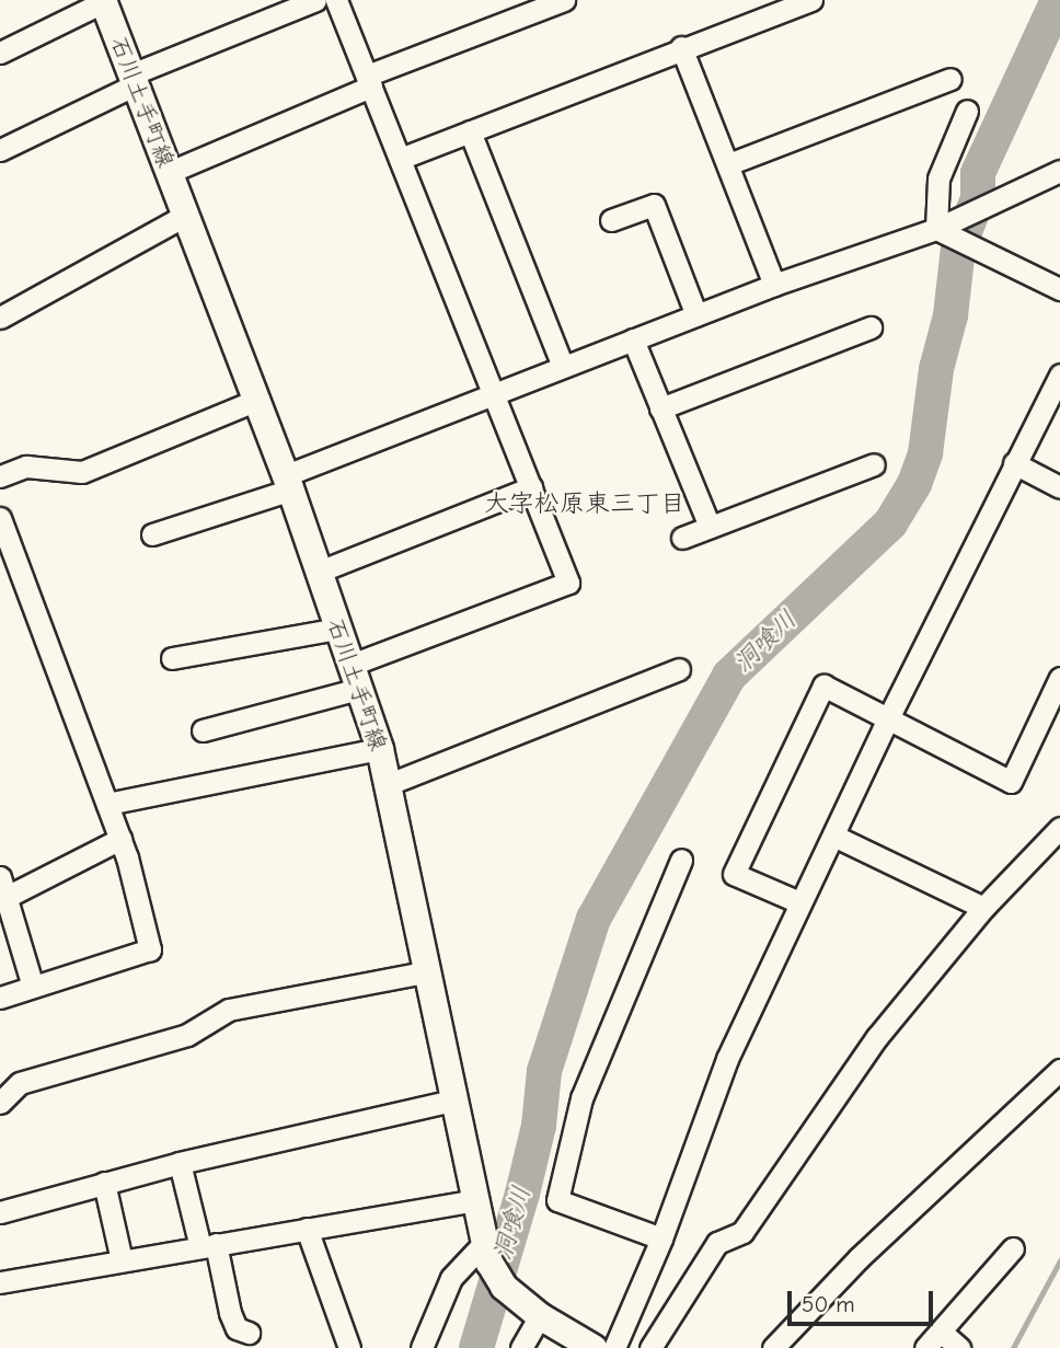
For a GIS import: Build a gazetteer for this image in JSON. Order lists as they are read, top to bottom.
{
  "streets": {
    "main road": ["石川土手町線"]
  },
  "districts": ["大字松原東三丁目"],
  "water": ["洞喰川"],
  "scale_bar": "50 m"
}
